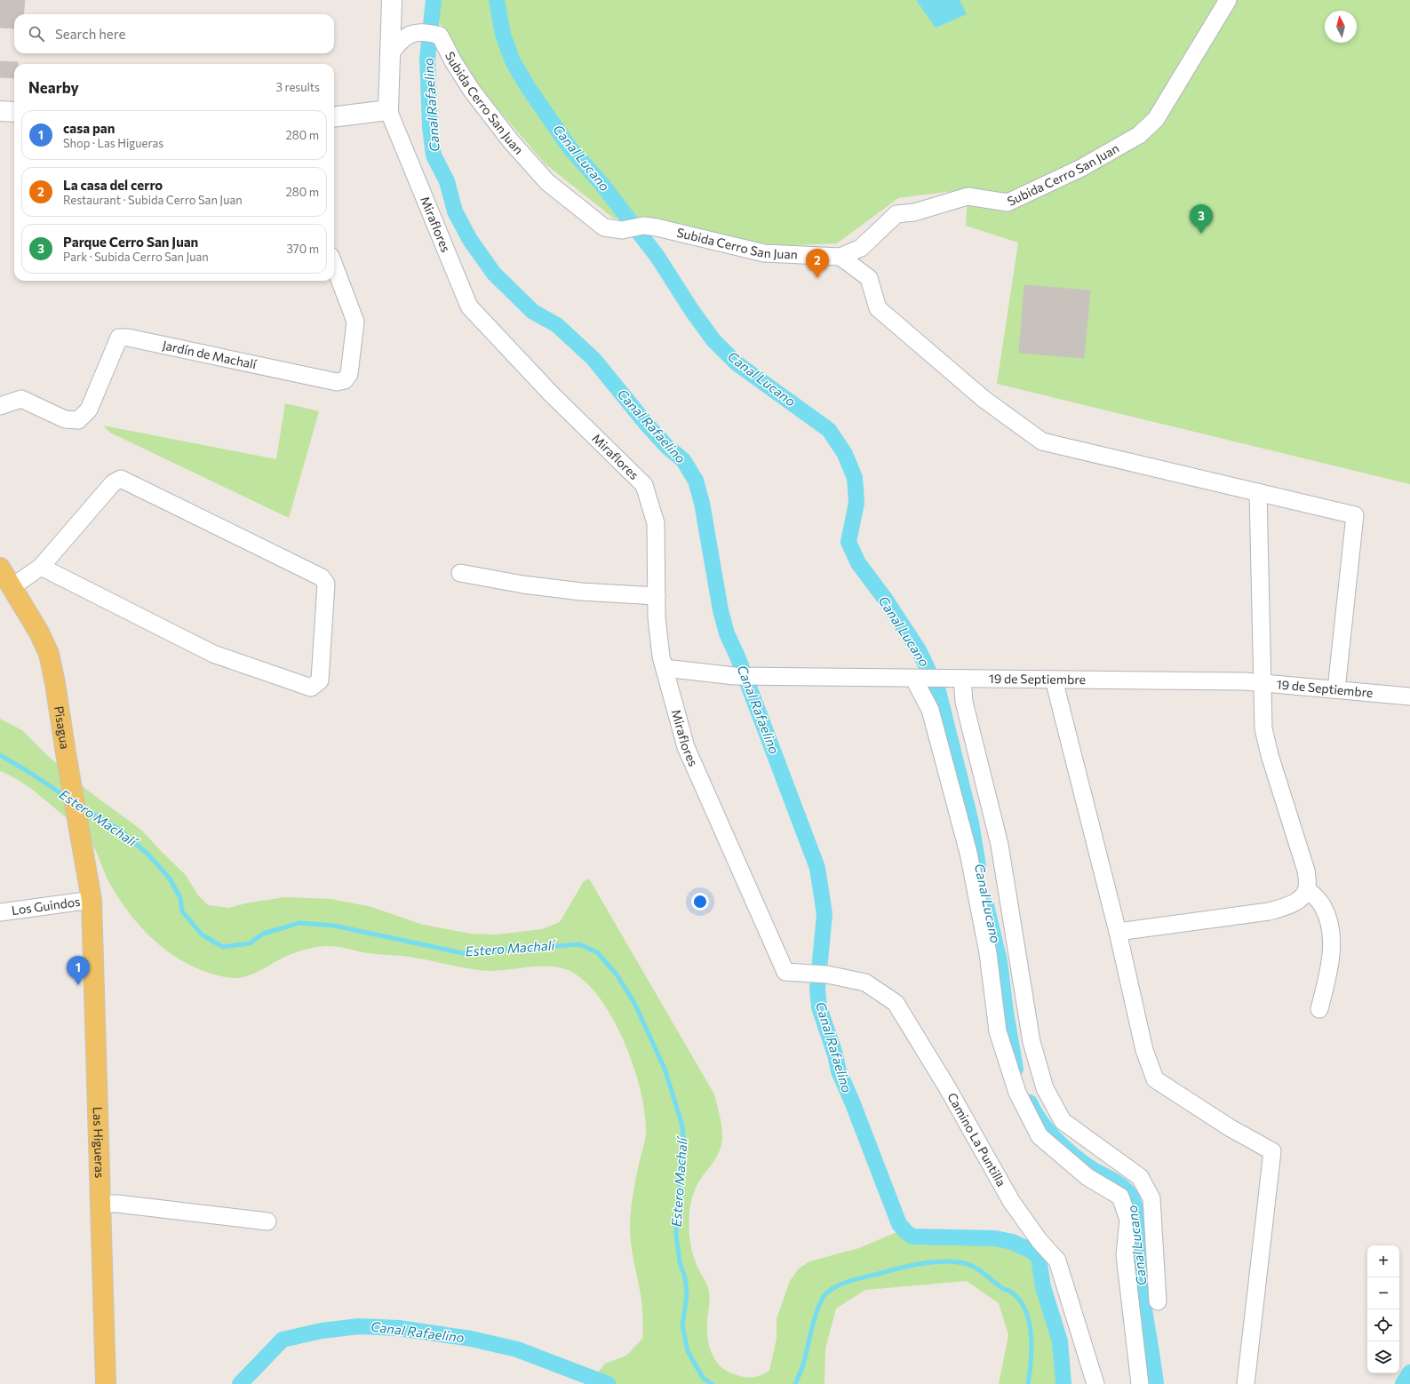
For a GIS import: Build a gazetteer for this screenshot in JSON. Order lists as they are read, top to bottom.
{
  "streets": {
    "main road": ["Pisagua", "Las Higueras"],
    "street": [
      "Subida Cerro San Juan",
      "Miraflores",
      "Jardín de Machalí",
      "19 de Septiembre",
      "Los Guindos",
      "Camino La Puntilla"
    ]
  },
  "crossings": [
    ["Subida Cerro San Juan", "Miraflores"],
    ["Miraflores", "19 de Septiembre"],
    ["Miraflores", "Camino La Puntilla"],
    ["Pisagua", "Los Guindos"],
    ["Pisagua", "Las Higueras"],
    ["Los Guindos", "Las Higueras"]
  ],
  "water": ["Canal Rafaelino", "Canal Lucano", "Estero Machalí"],
  "north": "top",
  "page": {
    "search": "Search here",
    "heading": ["Nearby", "3 results"],
    "list": [
      {
        "mark": "1",
        "name": "casa pan",
        "note": "Shop · Las Higueras",
        "value": "280 m"
      },
      {
        "mark": "2",
        "name": "La casa del cerro",
        "note": "Restaurant · Subida Cerro San Juan",
        "value": "280 m"
      },
      {
        "mark": "3",
        "name": "Parque Cerro San Juan",
        "note": "Park · Subida Cerro San Juan",
        "value": "370 m"
      }
    ],
    "pins": ["3", "2", "1"],
    "map_buttons": ["+", "−"]
  }
}
